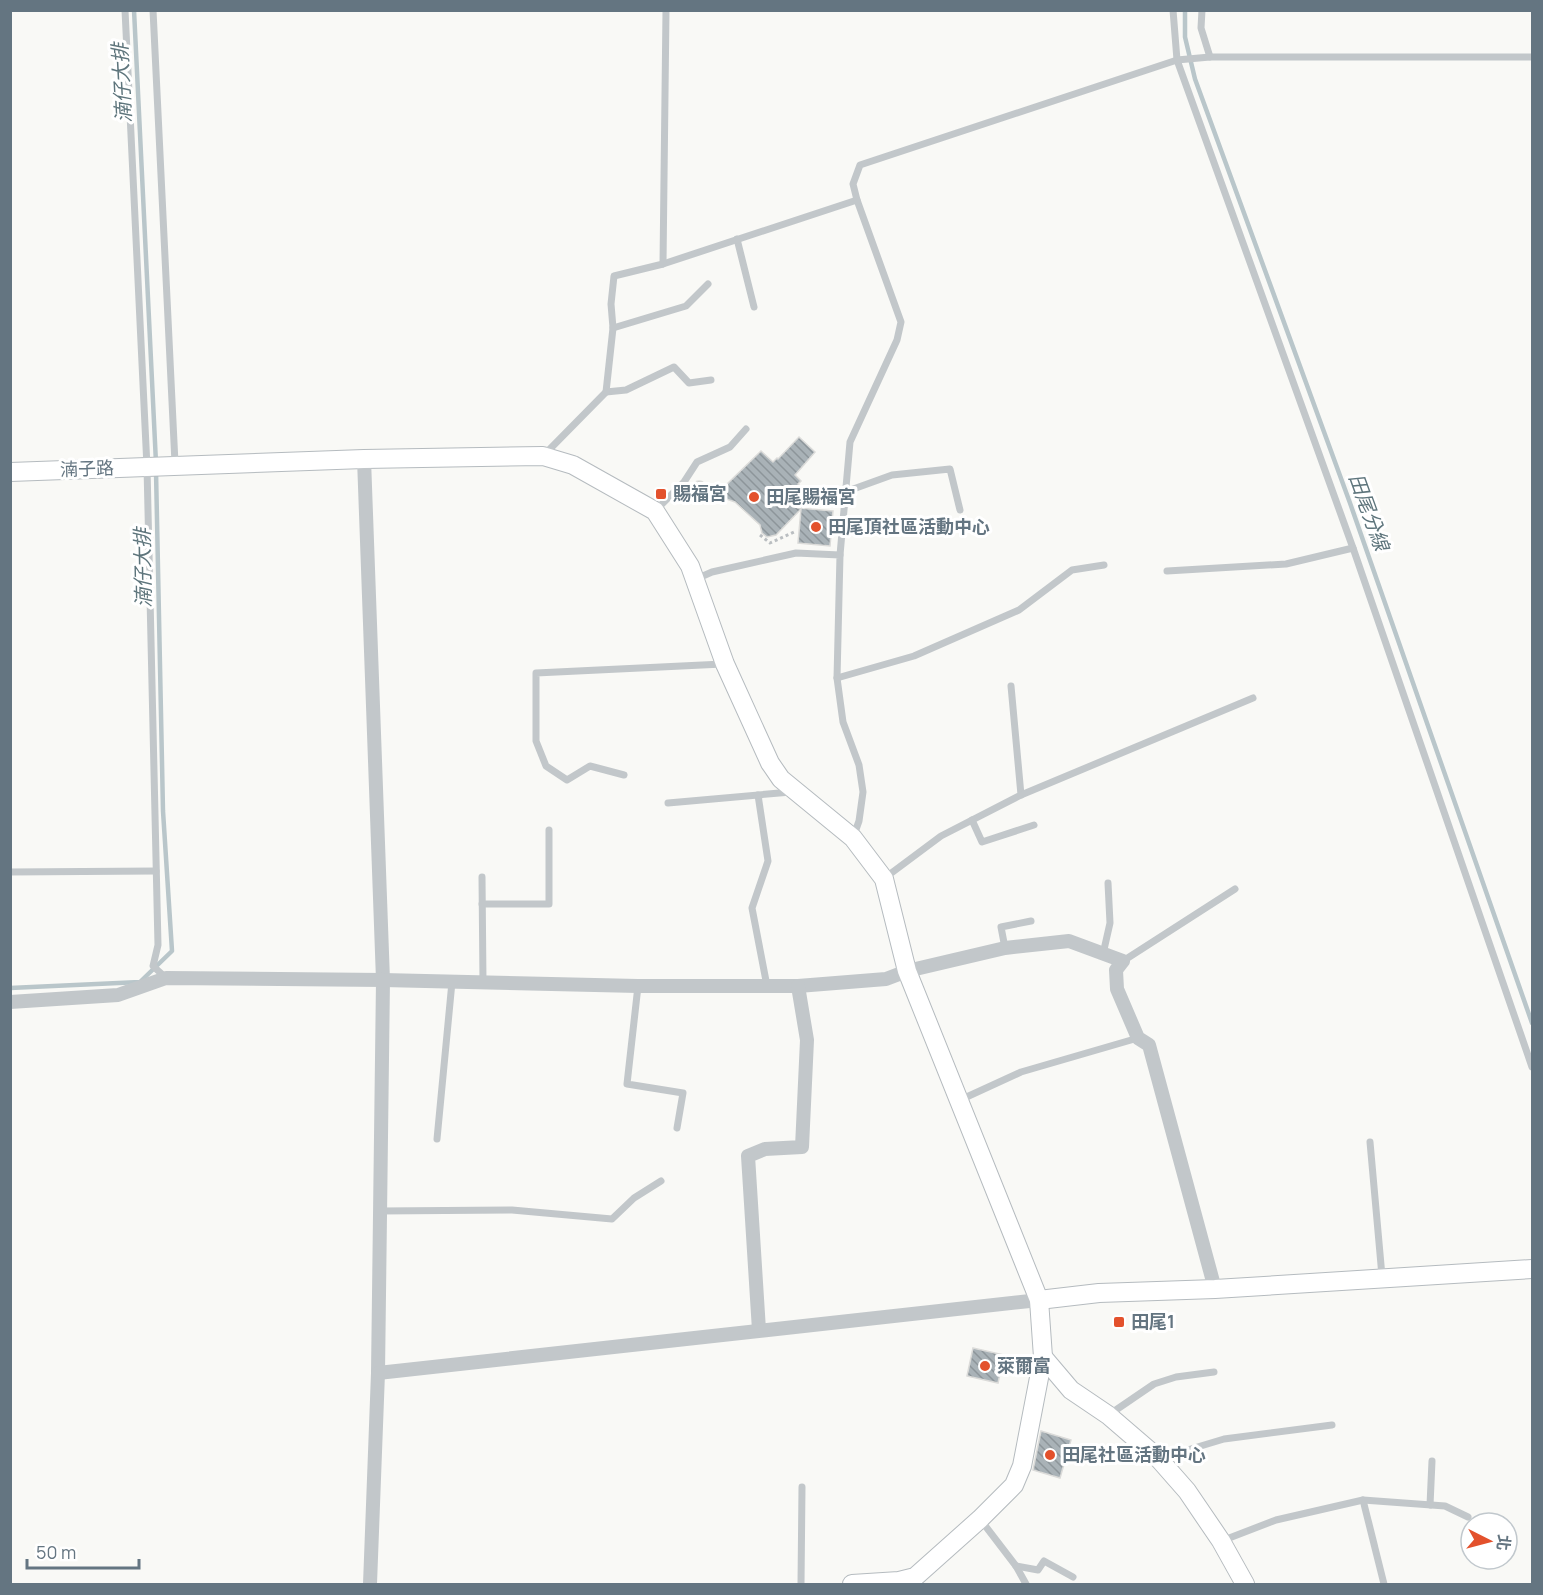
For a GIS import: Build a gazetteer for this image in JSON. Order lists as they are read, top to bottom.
{
  "streets": {
    "street": ["湳子路"]
  },
  "water": ["湳仔大排", "田尾分線"],
  "places": {
    "transit": ["賜福宮", "田尾1"],
    "other": [
      "田尾賜福宮",
      "田尾頂社區活動中心",
      "萊爾富",
      "田尾社區活動中心"
    ]
  },
  "scale_bar": "50 m",
  "north": "right"
}
